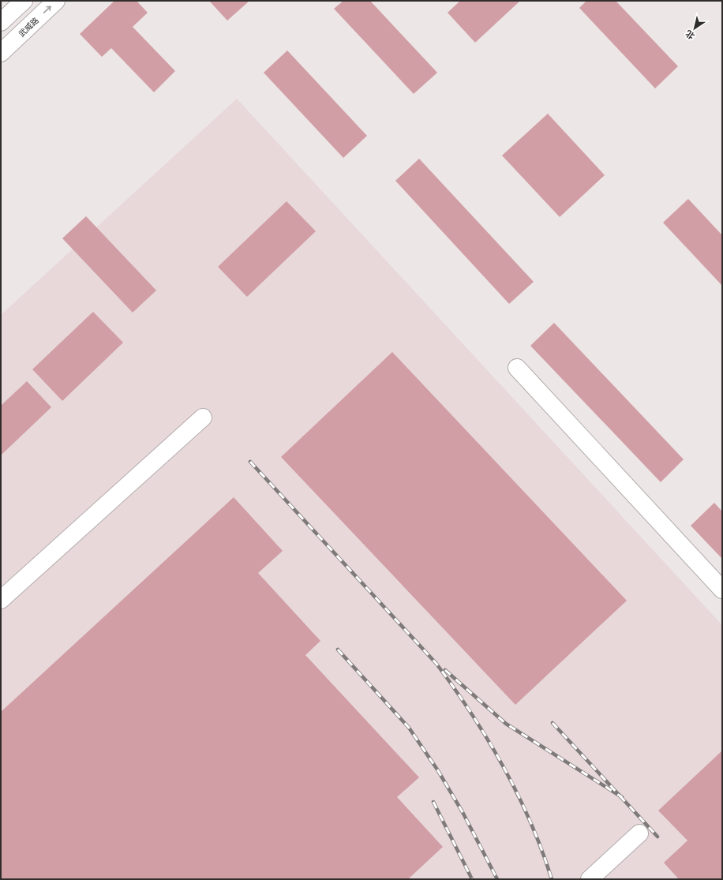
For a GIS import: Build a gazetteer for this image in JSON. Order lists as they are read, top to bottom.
{
  "streets": {
    "street": ["武威路"]
  },
  "north": "bottom left"
}
